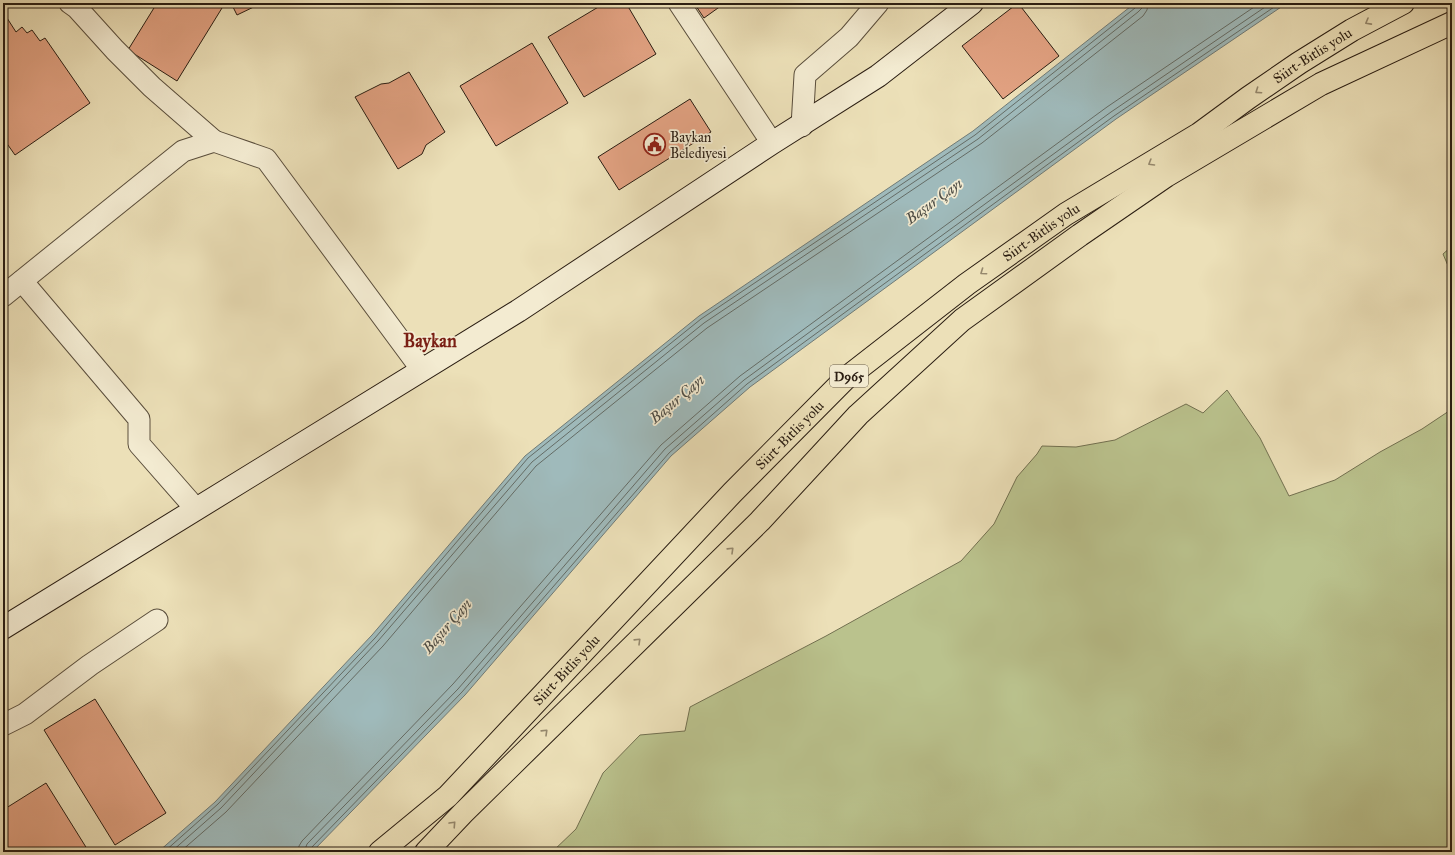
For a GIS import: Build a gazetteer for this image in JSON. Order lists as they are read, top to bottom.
{
  "streets": {
    "highway": ["Siirt-Bitlis yolu", "D965"]
  },
  "districts": ["Baykan"],
  "water": ["Başur Çayı"],
  "places": {
    "public building": ["Baykan Belediyesi"]
  }
}
